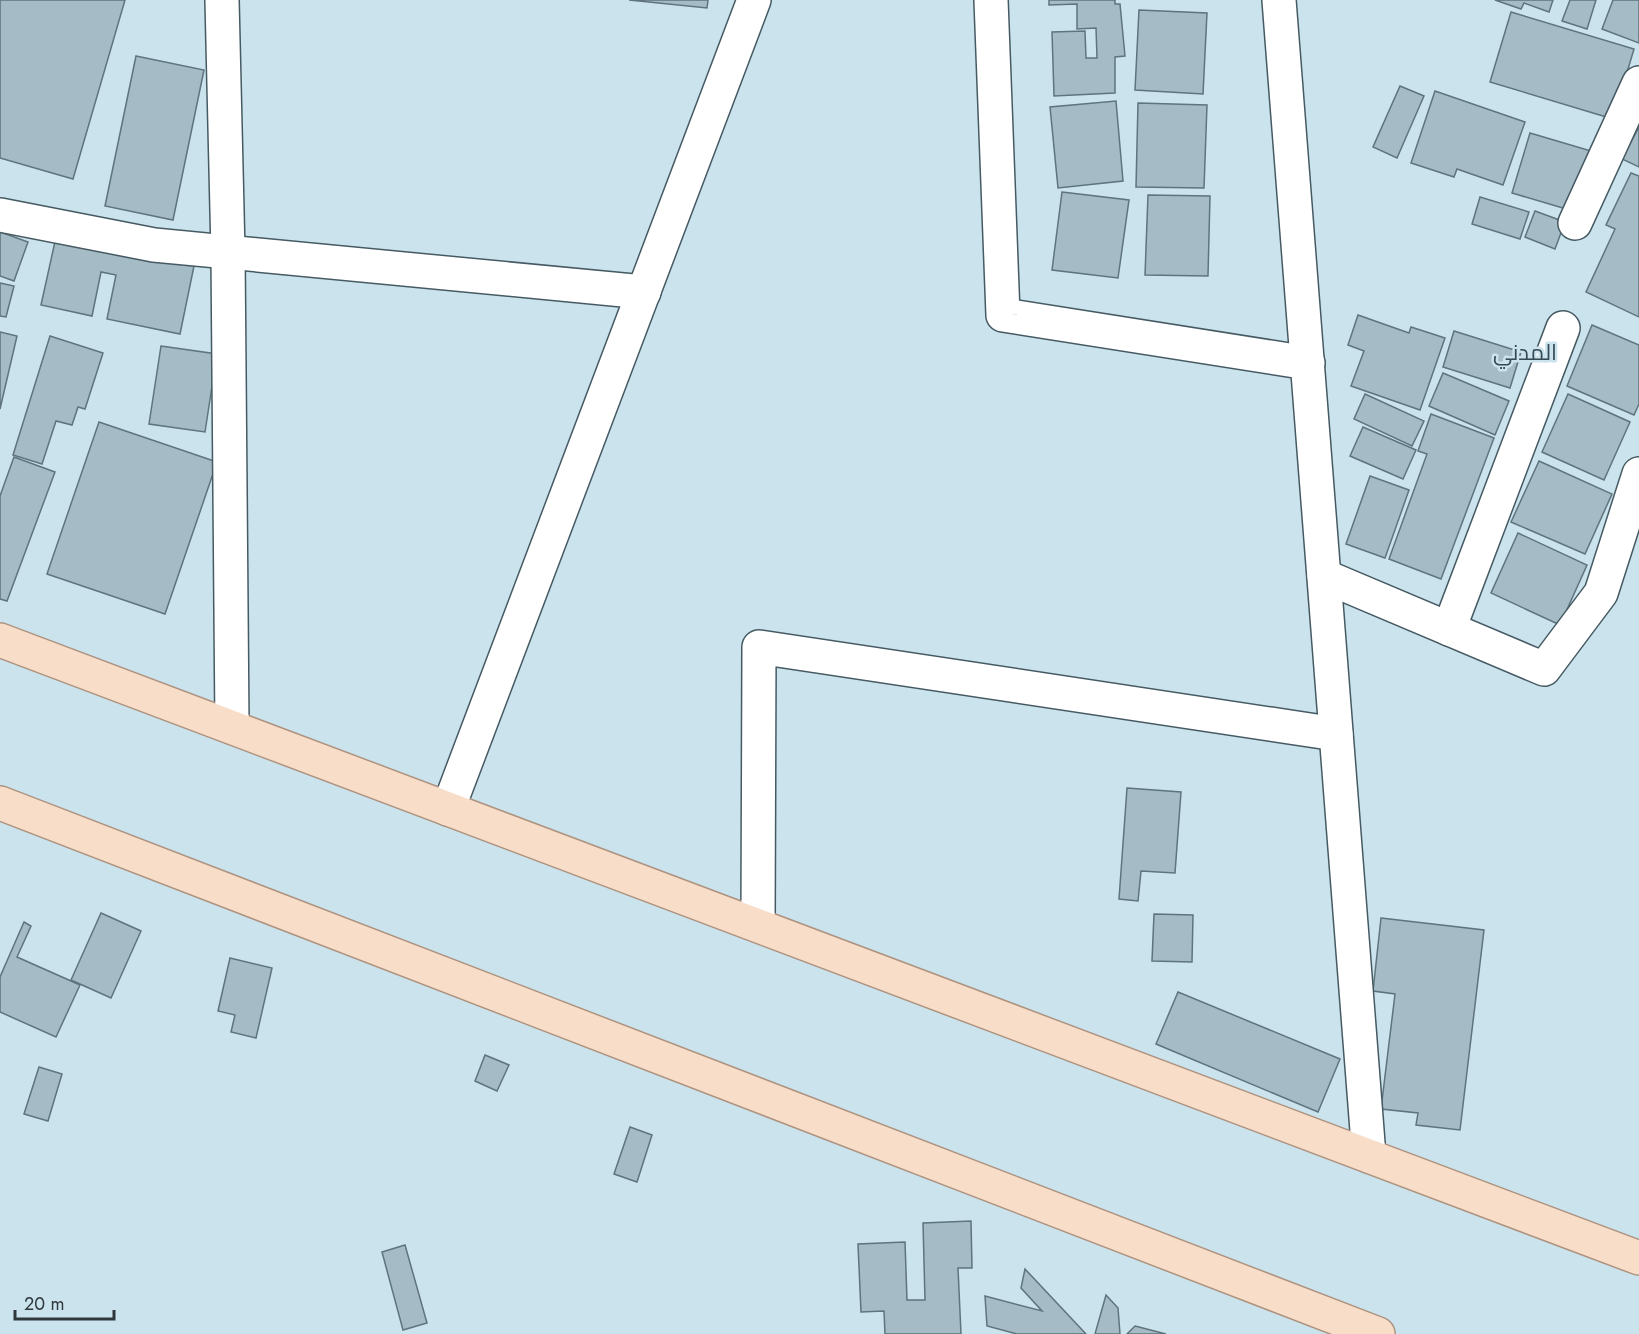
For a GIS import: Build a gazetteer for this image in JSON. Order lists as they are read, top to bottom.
{
  "districts": ["المدني"],
  "scale_bar": "20 m"
}
